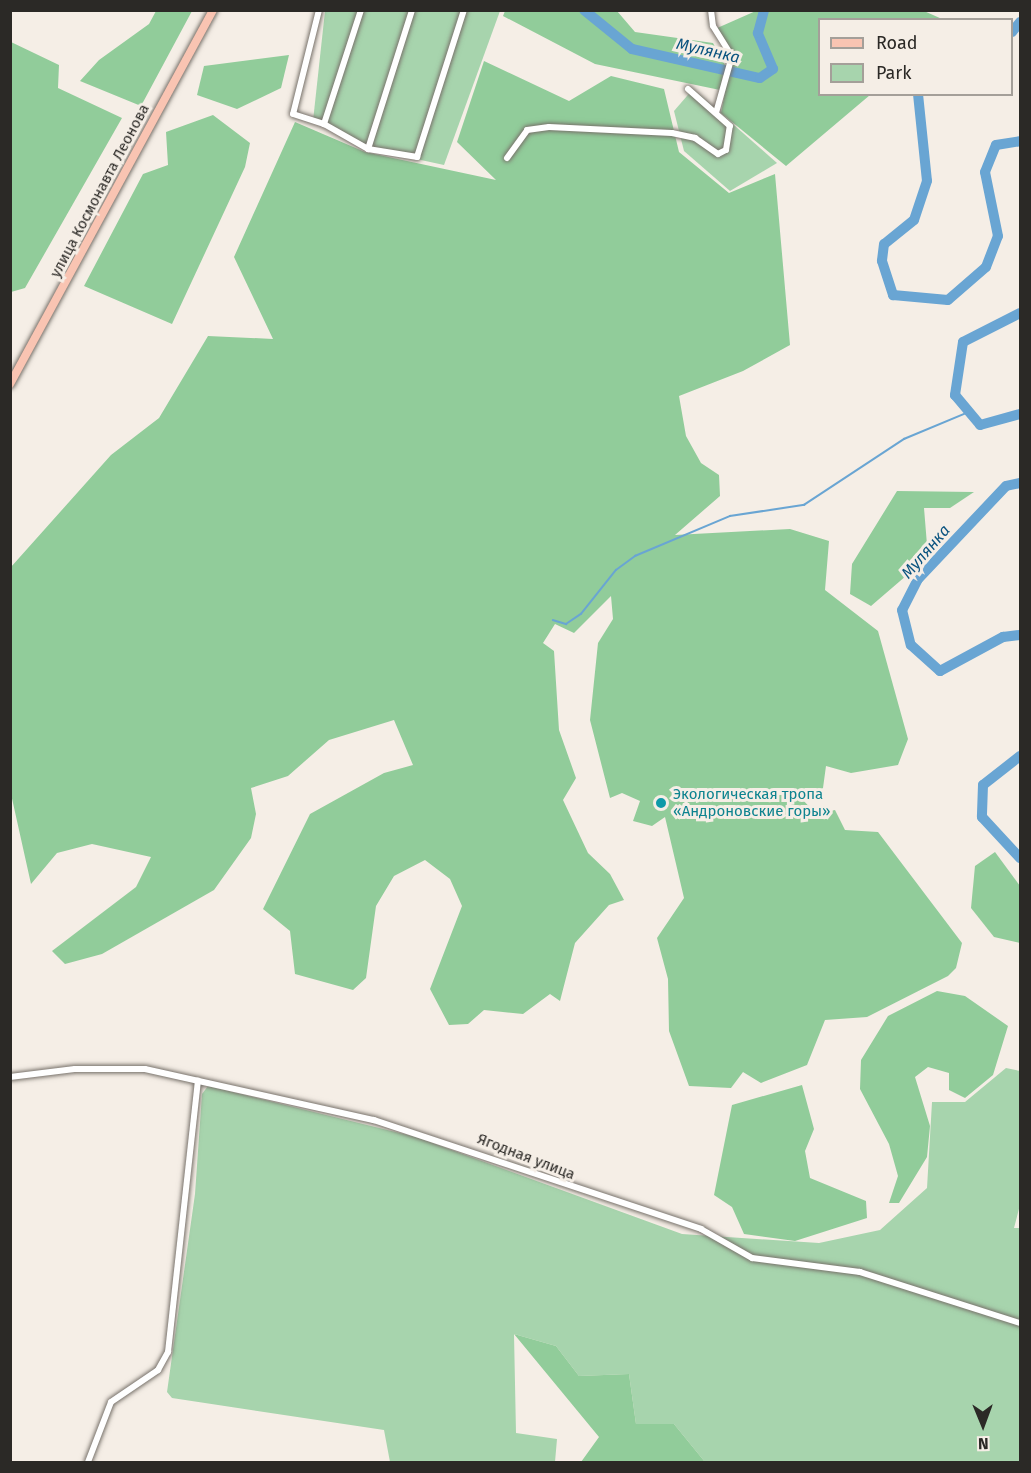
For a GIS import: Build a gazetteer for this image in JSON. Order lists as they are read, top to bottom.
{
  "streets": {
    "main road": ["улица Космонавта Леонова"],
    "street": ["Ягодная улица"]
  },
  "water": ["Мулянка"],
  "places": ["Экологическая тропа «Андроновские горы»"],
  "legend": ["Road", "Park"],
  "north": "bottom"
}
